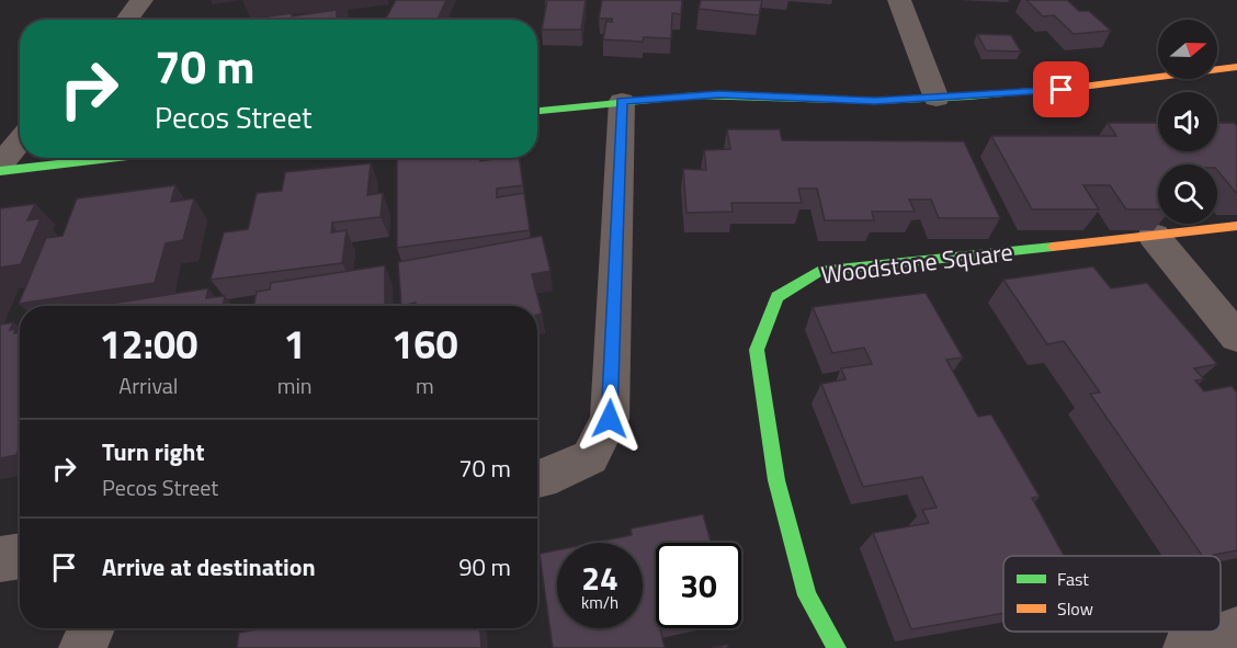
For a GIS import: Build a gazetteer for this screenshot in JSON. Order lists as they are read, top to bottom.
{
  "streets": {
    "street": ["Woodstone Square"]
  },
  "legend": ["Fast", "Slow"],
  "north": "right",
  "page": {
    "turn": ["70 m", "Pecos Street"],
    "eta": [
      "12:00",
      "Arrival",
      "1",
      "min",
      "160",
      "m"
    ],
    "list": [
      {
        "name": "Turn right",
        "note": "Pecos Street",
        "value": "70 m"
      },
      {
        "name": "Arrive at destination",
        "value": "90 m"
      }
    ],
    "speed": "24 km/h",
    "limit": "30"
  }
}
